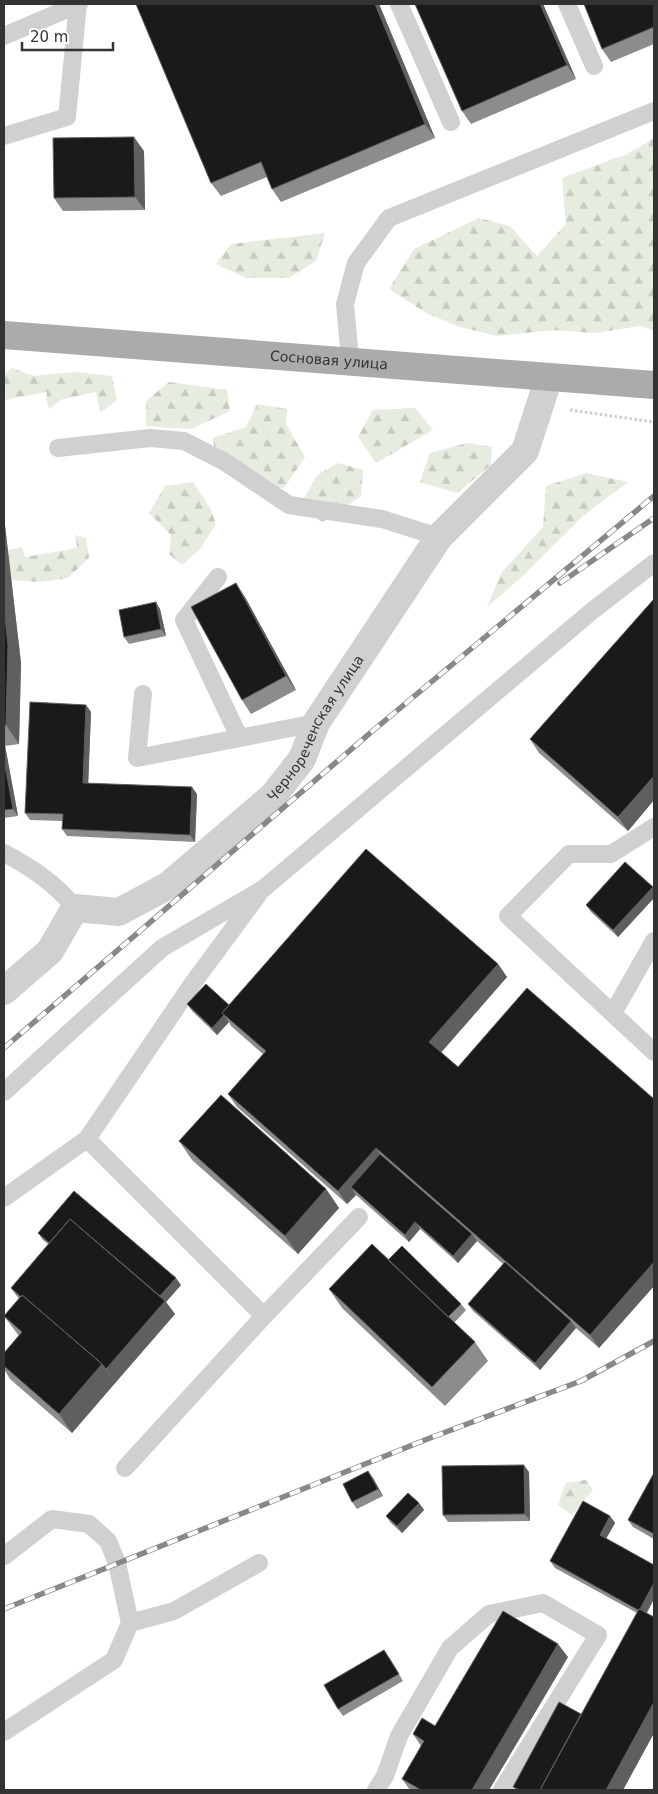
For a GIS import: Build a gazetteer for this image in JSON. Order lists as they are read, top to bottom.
{
  "streets": {
    "main road": ["Сосновая улица"],
    "street": ["Чернореченская улица"]
  },
  "crossings": [
    ["Сосновая улица", "Чернореченская улица"]
  ],
  "scale_bar": "20 m"
}
